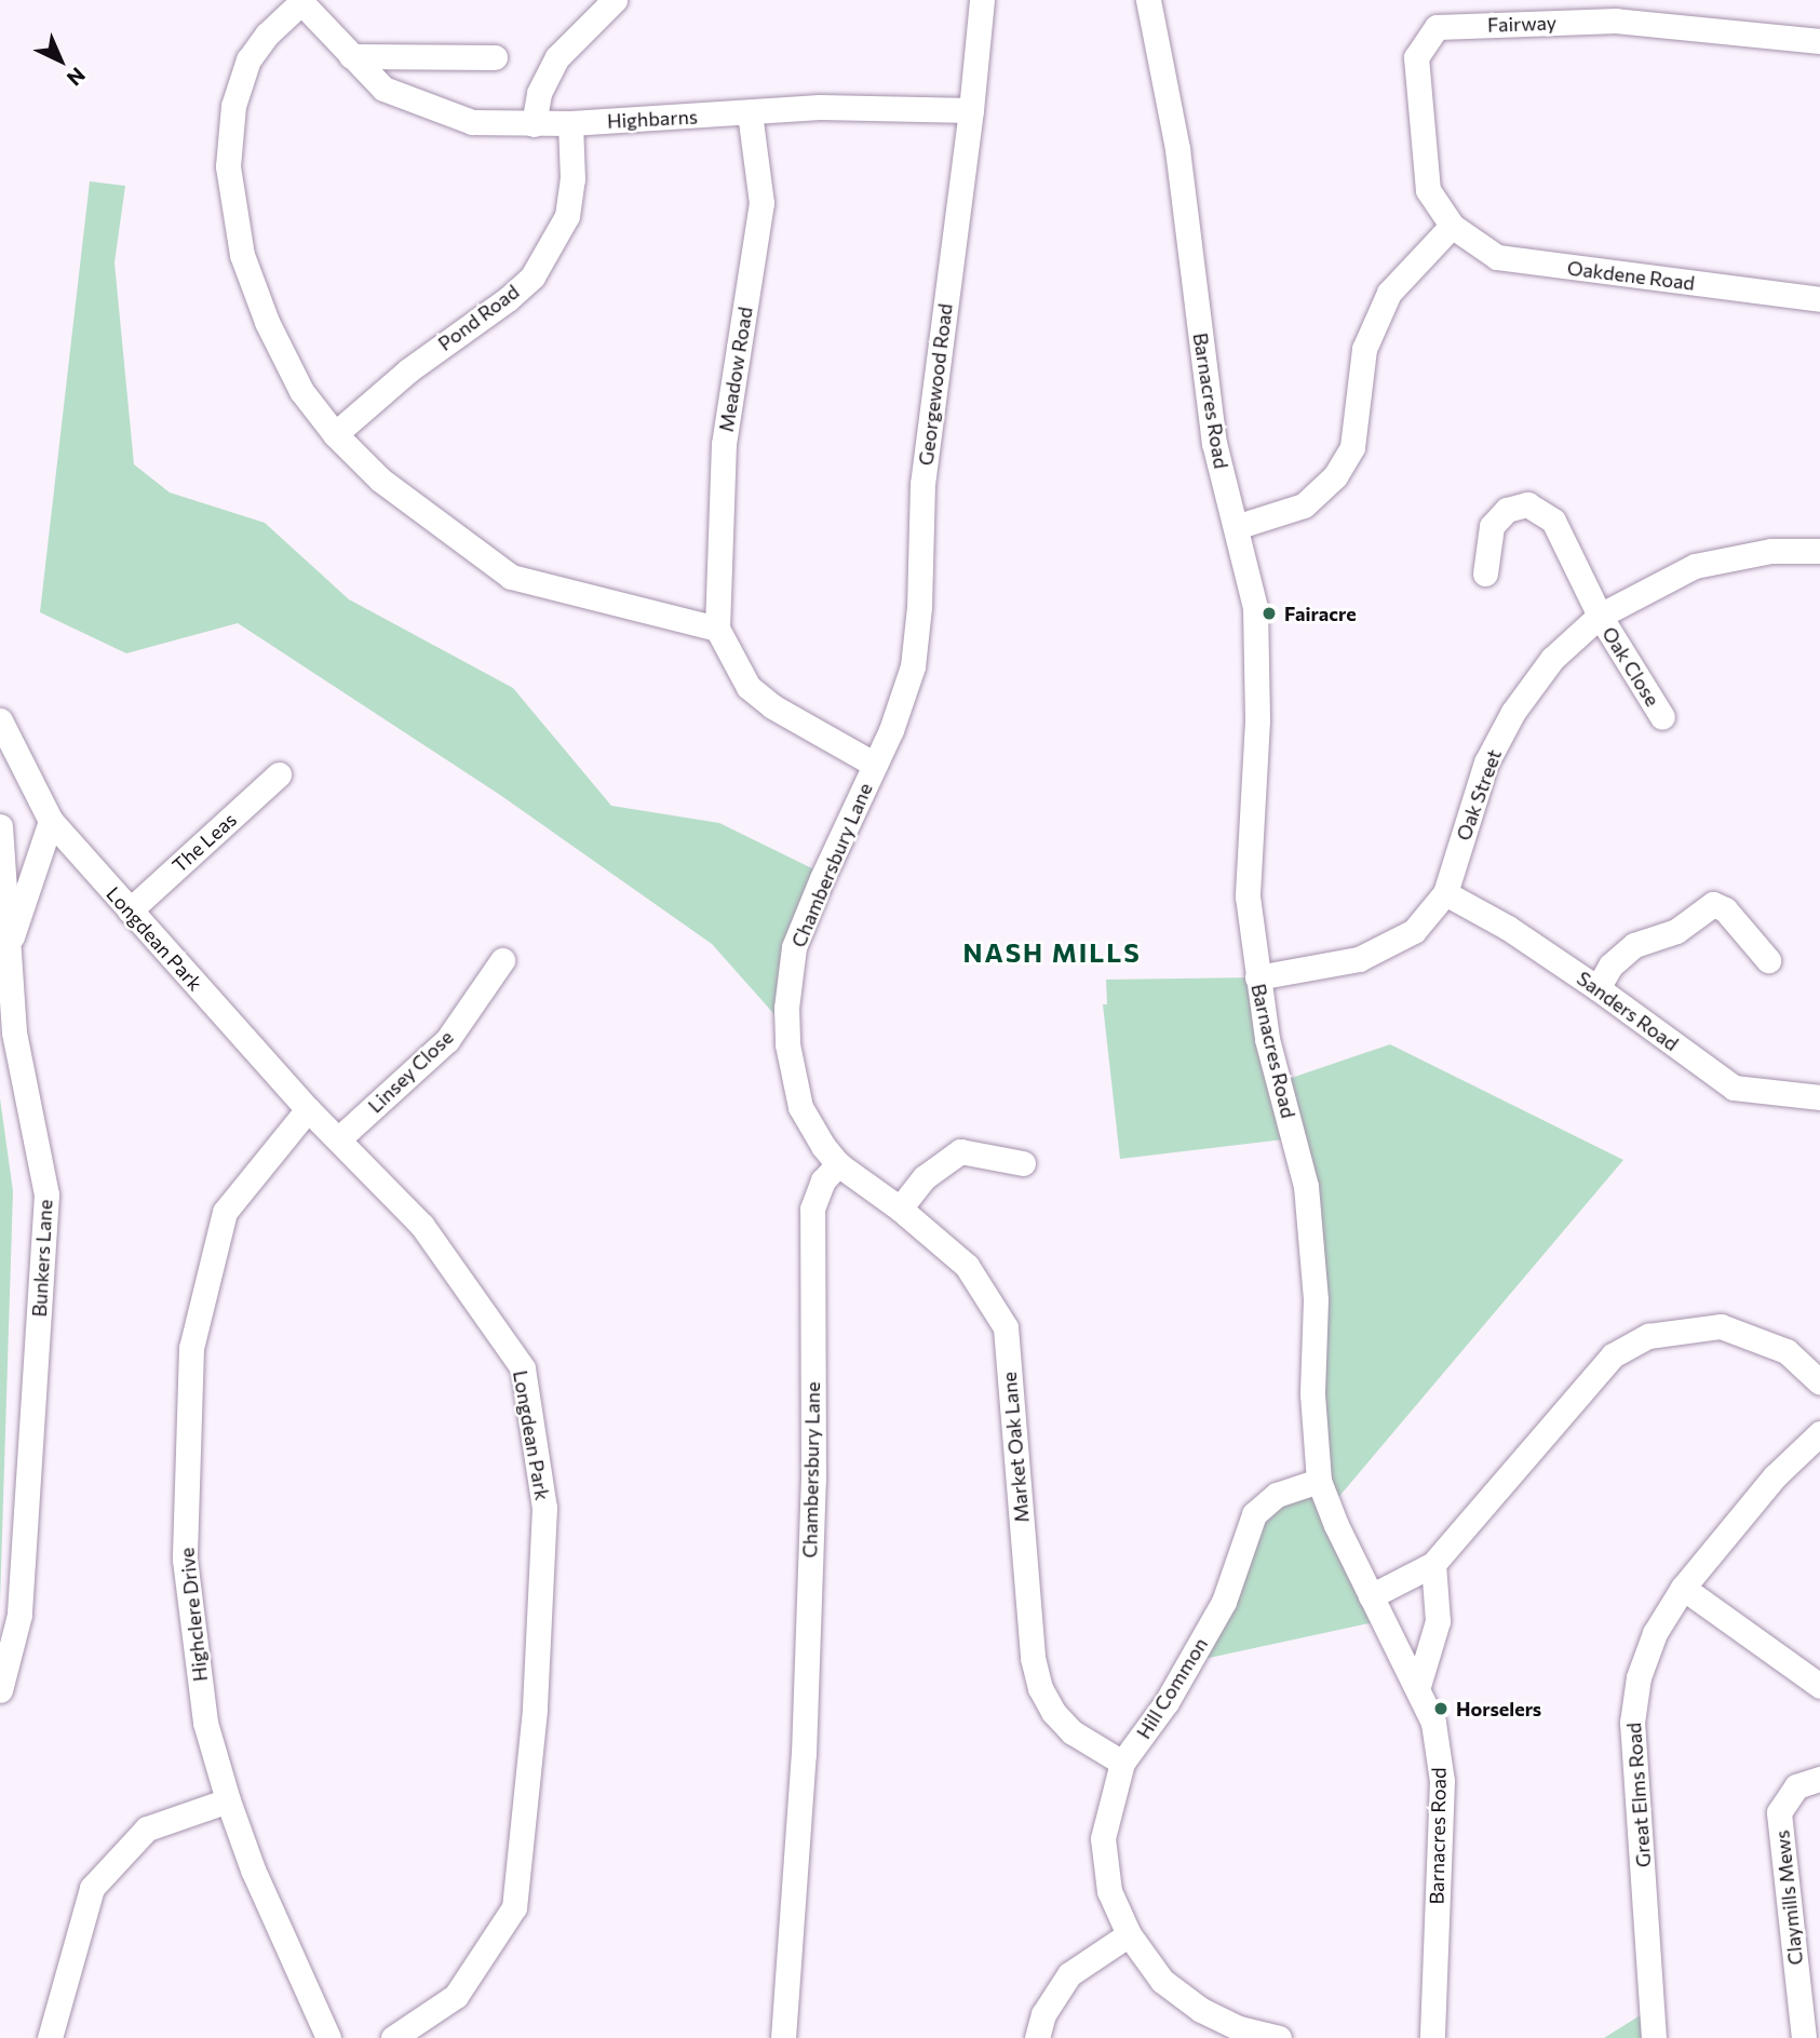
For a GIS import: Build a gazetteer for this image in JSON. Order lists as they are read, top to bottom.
{
  "streets": {
    "street": [
      "Fairway",
      "Highbarns",
      "Oakdene Road",
      "Pond Road",
      "Meadow Road",
      "Georgewood Road",
      "Barnacres Road",
      "Oak Close",
      "Oak Street",
      "The Leas",
      "Chambersbury Lane",
      "Longdean Park",
      "Sanders Road",
      "Linsey Close",
      "Bunkers Lane",
      "Market Oak Lane",
      "Highclere Drive",
      "Hill Common",
      "Great Elms Road",
      "Claymills Mews"
    ]
  },
  "crossings": [
    ["Fairway", "Oakdene Road"],
    ["Highbarns", "Pond Road"],
    ["Highbarns", "Meadow Road"],
    ["Highbarns", "Georgewood Road"],
    ["Meadow Road", "Chambersbury Lane"],
    ["Georgewood Road", "Chambersbury Lane"],
    ["Barnacres Road", "Oak Street"],
    ["Barnacres Road", "Hill Common"],
    ["Oak Close", "Oak Street"],
    ["Oak Street", "Sanders Road"],
    ["The Leas", "Longdean Park"],
    ["Chambersbury Lane", "Market Oak Lane"],
    ["Longdean Park", "Linsey Close"],
    ["Longdean Park", "Highclere Drive"],
    ["Market Oak Lane", "Hill Common"]
  ],
  "districts": ["NASH MILLS"],
  "places": ["Fairacre", "Horselers"],
  "north": "bottom right"
}
